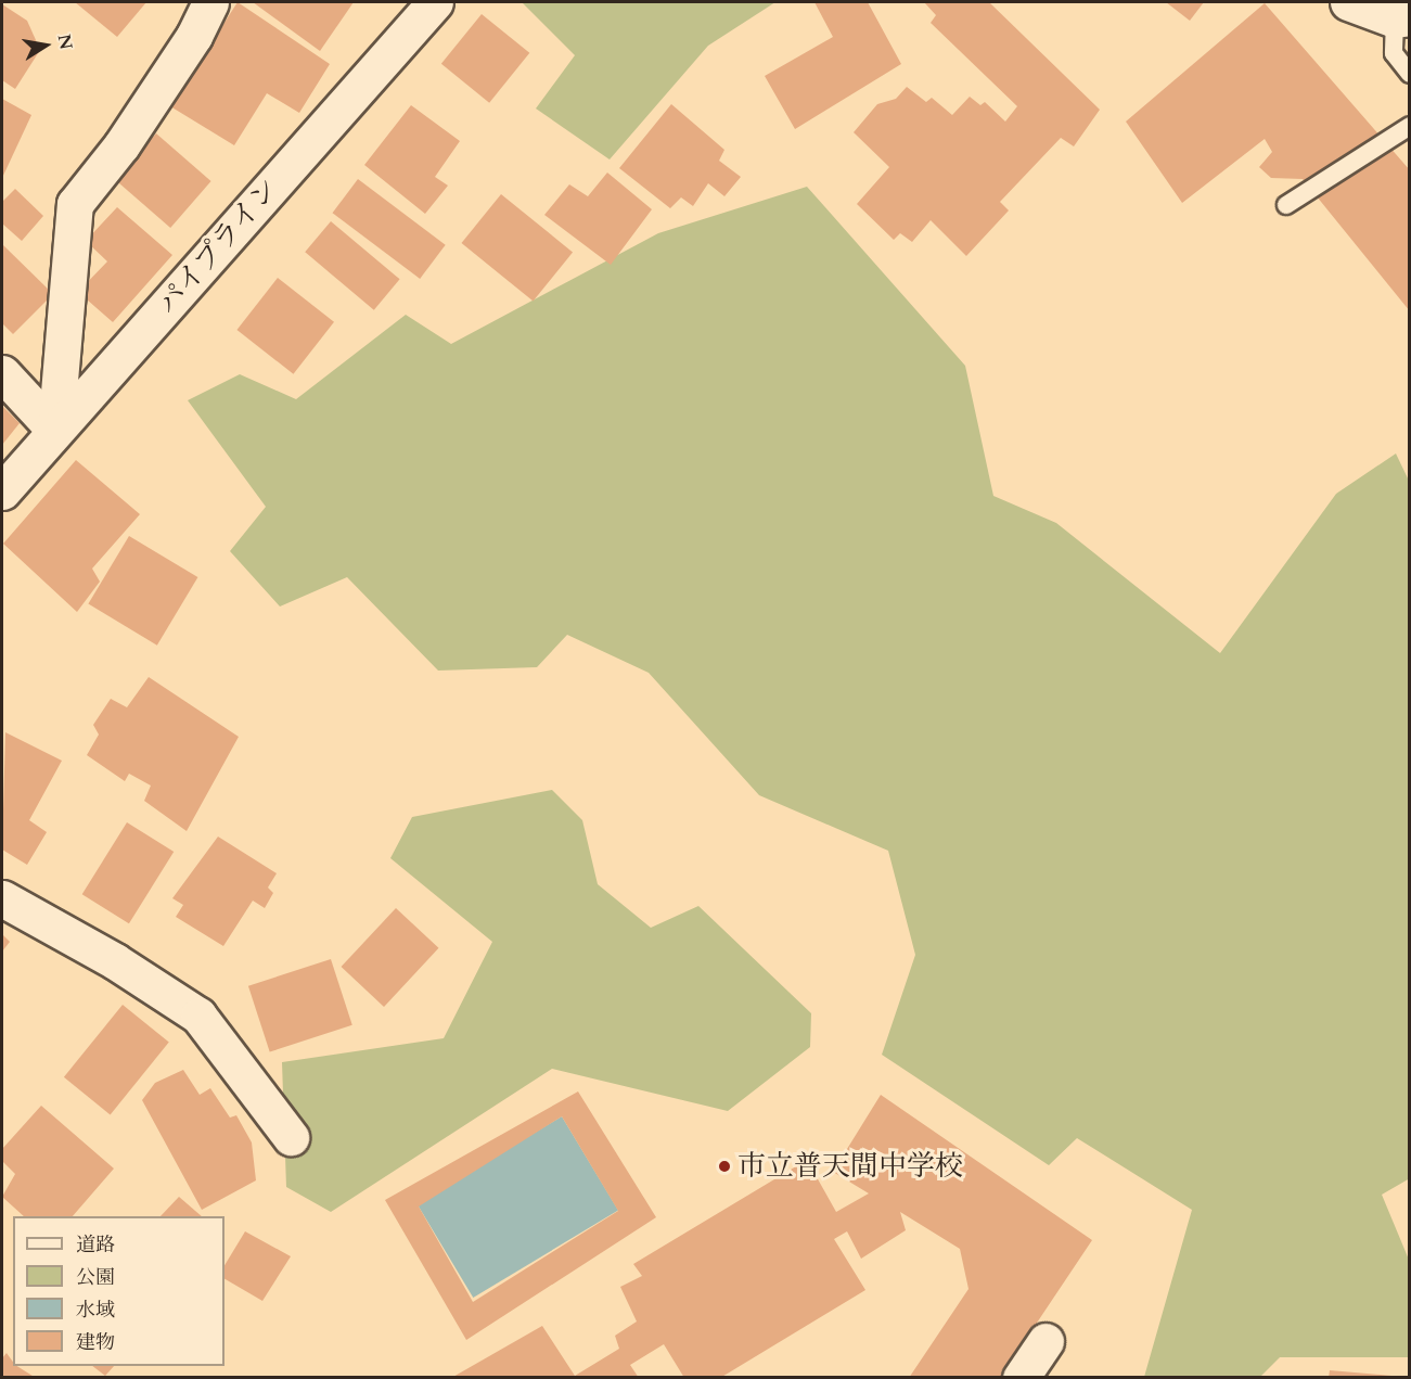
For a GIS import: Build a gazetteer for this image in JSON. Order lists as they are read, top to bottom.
{
  "streets": {
    "street": ["パイプライン"]
  },
  "places": ["市立普天間中学校"],
  "legend": [
    "道路",
    "公園",
    "水域",
    "建物"
  ],
  "north": "right"
}
